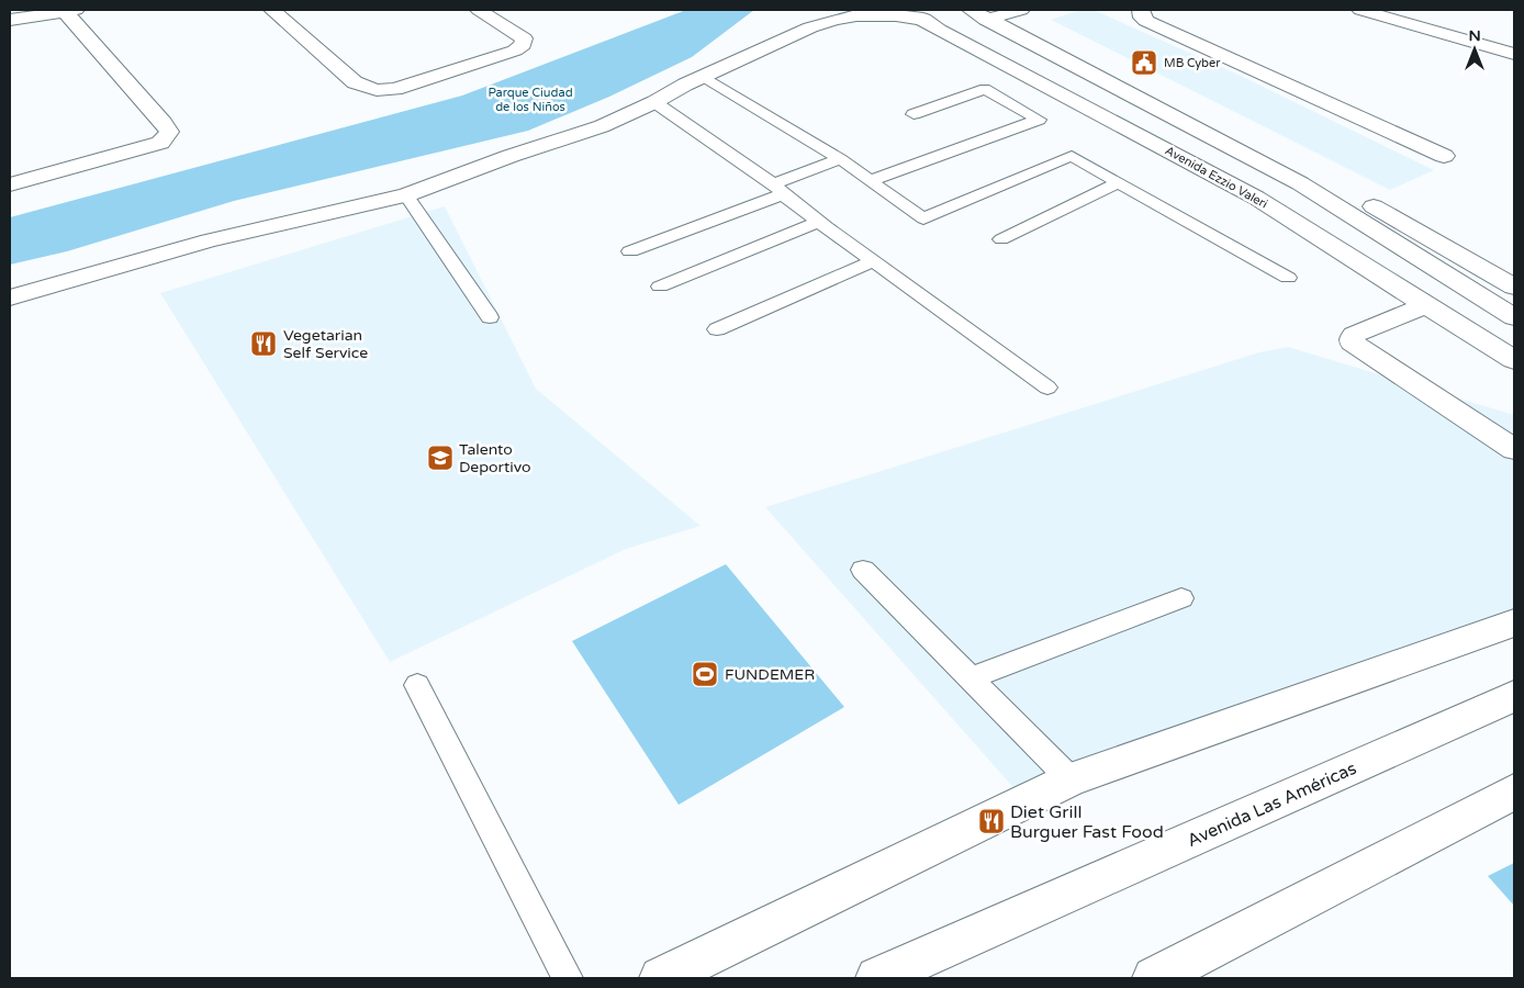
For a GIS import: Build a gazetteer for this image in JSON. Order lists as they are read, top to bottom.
{
  "streets": {
    "street": ["Avenida Ezzio Valeri", "Avenida Las Américas"]
  },
  "parks": ["Parque Ciudad de los Niños"],
  "places": {
    "public building": ["MB Cyber"],
    "restaurant": ["Vegetarian Self Service", "Diet Grill Burguer Fast Food"],
    "school or university": ["Talento Deportivo"],
    "sports": ["FUNDEMER"]
  },
  "north": "top"
}
